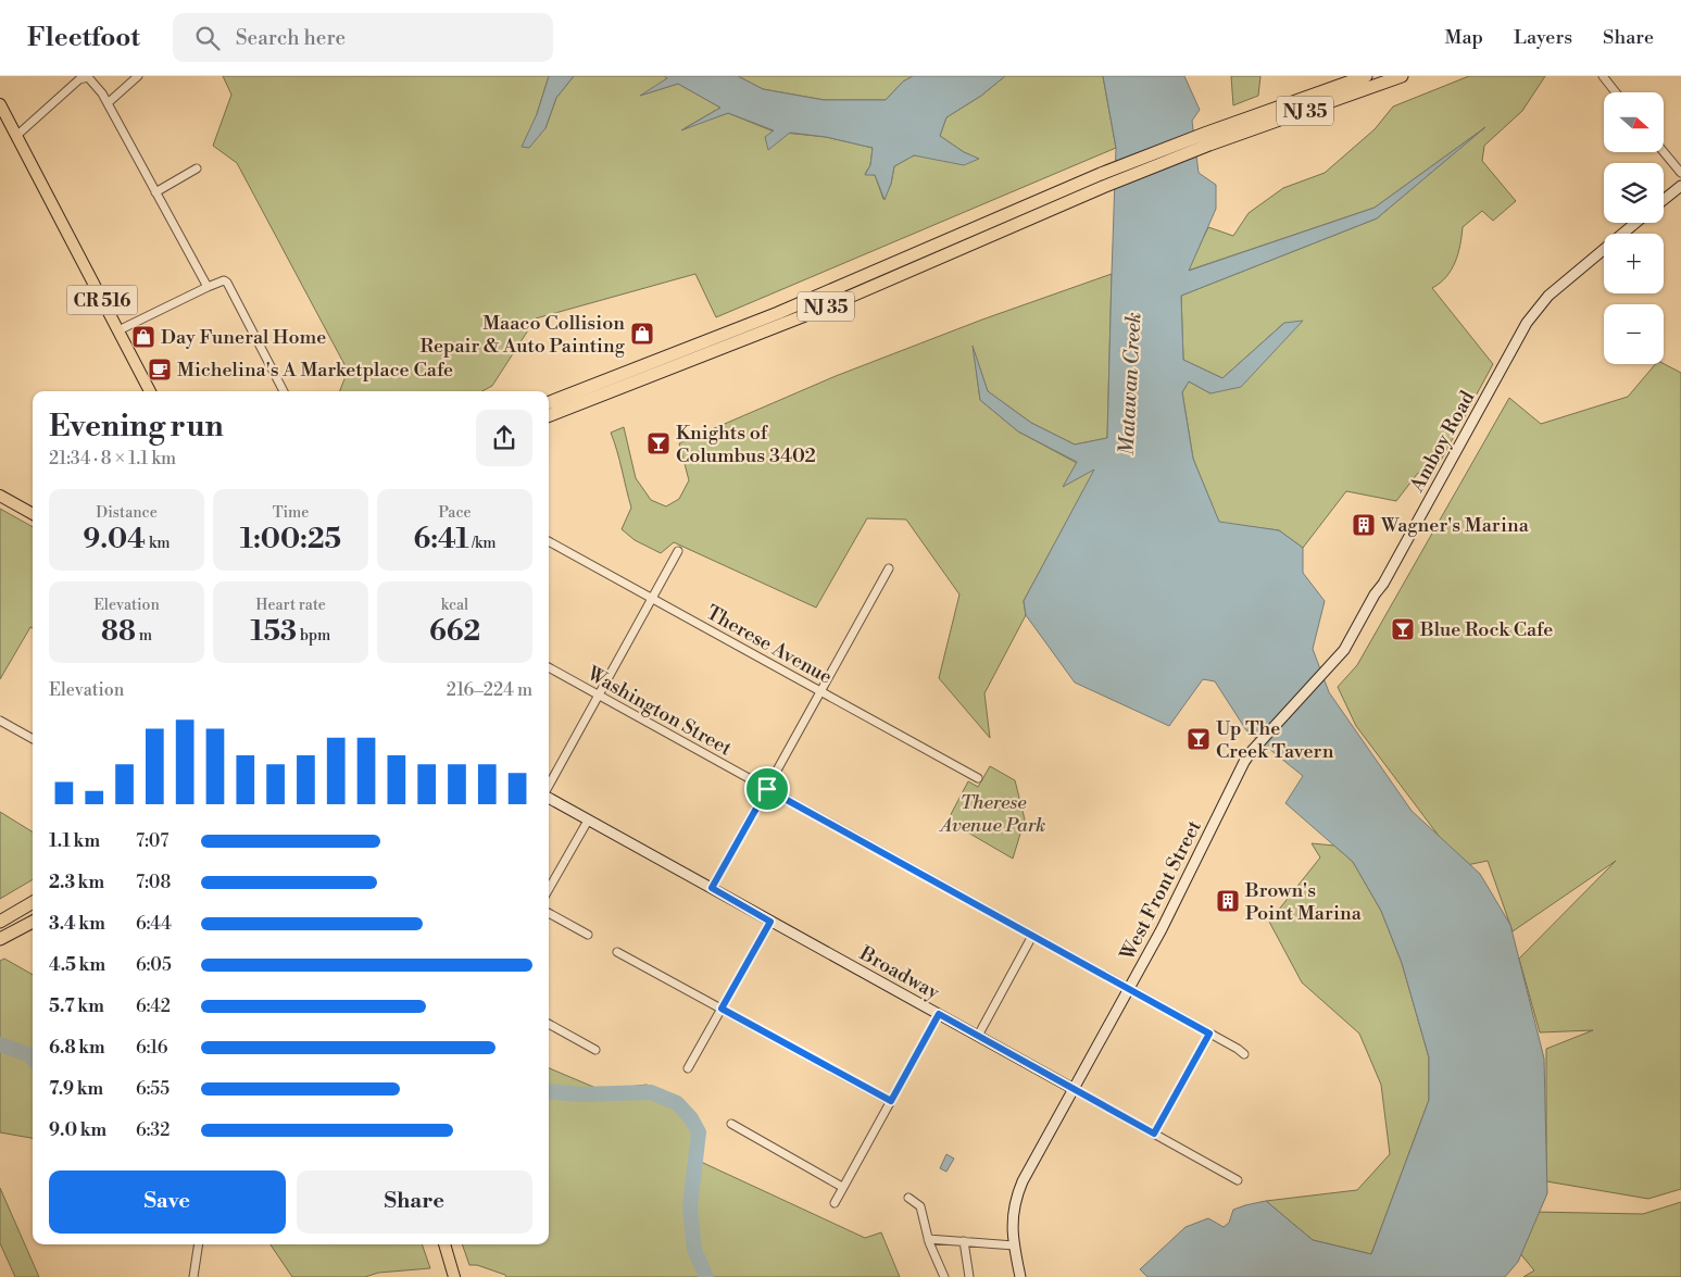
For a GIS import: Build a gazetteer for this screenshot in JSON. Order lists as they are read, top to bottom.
{
  "streets": {
    "highway": ["NJ 35"],
    "main road": [
      "CR 516",
      "Amboy Road",
      "West Front Street",
      "Broadway"
    ],
    "street": ["Therese Avenue", "Washington Street"]
  },
  "crossings": [
    ["Amboy Road", "West Front Street"],
    ["Washington Street", "West Front Street"],
    ["West Front Street", "Broadway"]
  ],
  "water": ["Matawan Creek"],
  "parks": ["Therese Avenue Park"],
  "places": {
    "shop": ["Maaco Collision Repair & Auto Painting", "Day Funeral Home"],
    "cafe": ["Michelina's A Marketplace Cafe"],
    "bar": ["Knights of Columbus 3402", "Blue Rock Cafe", "Up The Creek Tavern"],
    "building": ["Wagner's Marina", "Brown's Point Marina"]
  },
  "north": "right",
  "page": {
    "header": "Fleetfoot",
    "search": "Search here",
    "nav": ["Map", "Layers", "Share"],
    "map_buttons": ["+", "−"],
    "heading": ["Evening run", "21:34 · 8 × 1.1 km"],
    "stats": [
      ["Distance", "9.04 km"],
      ["Time", "1:00:25"],
      ["Pace", "6:41 /km"],
      ["Elevation", "88 m"],
      ["Heart rate", "153 bpm"],
      ["kcal", "662"]
    ],
    "chart": ["Elevation", "216–224 m"],
    "list": [
      {
        "name": "1.1 km",
        "note": "7:07"
      },
      {
        "name": "2.3 km",
        "note": "7:08"
      },
      {
        "name": "3.4 km",
        "note": "6:44"
      },
      {
        "name": "4.5 km",
        "note": "6:05"
      },
      {
        "name": "5.7 km",
        "note": "6:42"
      },
      {
        "name": "6.8 km",
        "note": "6:16"
      },
      {
        "name": "7.9 km",
        "note": "6:55"
      },
      {
        "name": "9.0 km",
        "note": "6:32"
      }
    ],
    "buttons": ["Save", "Share"]
  }
}
